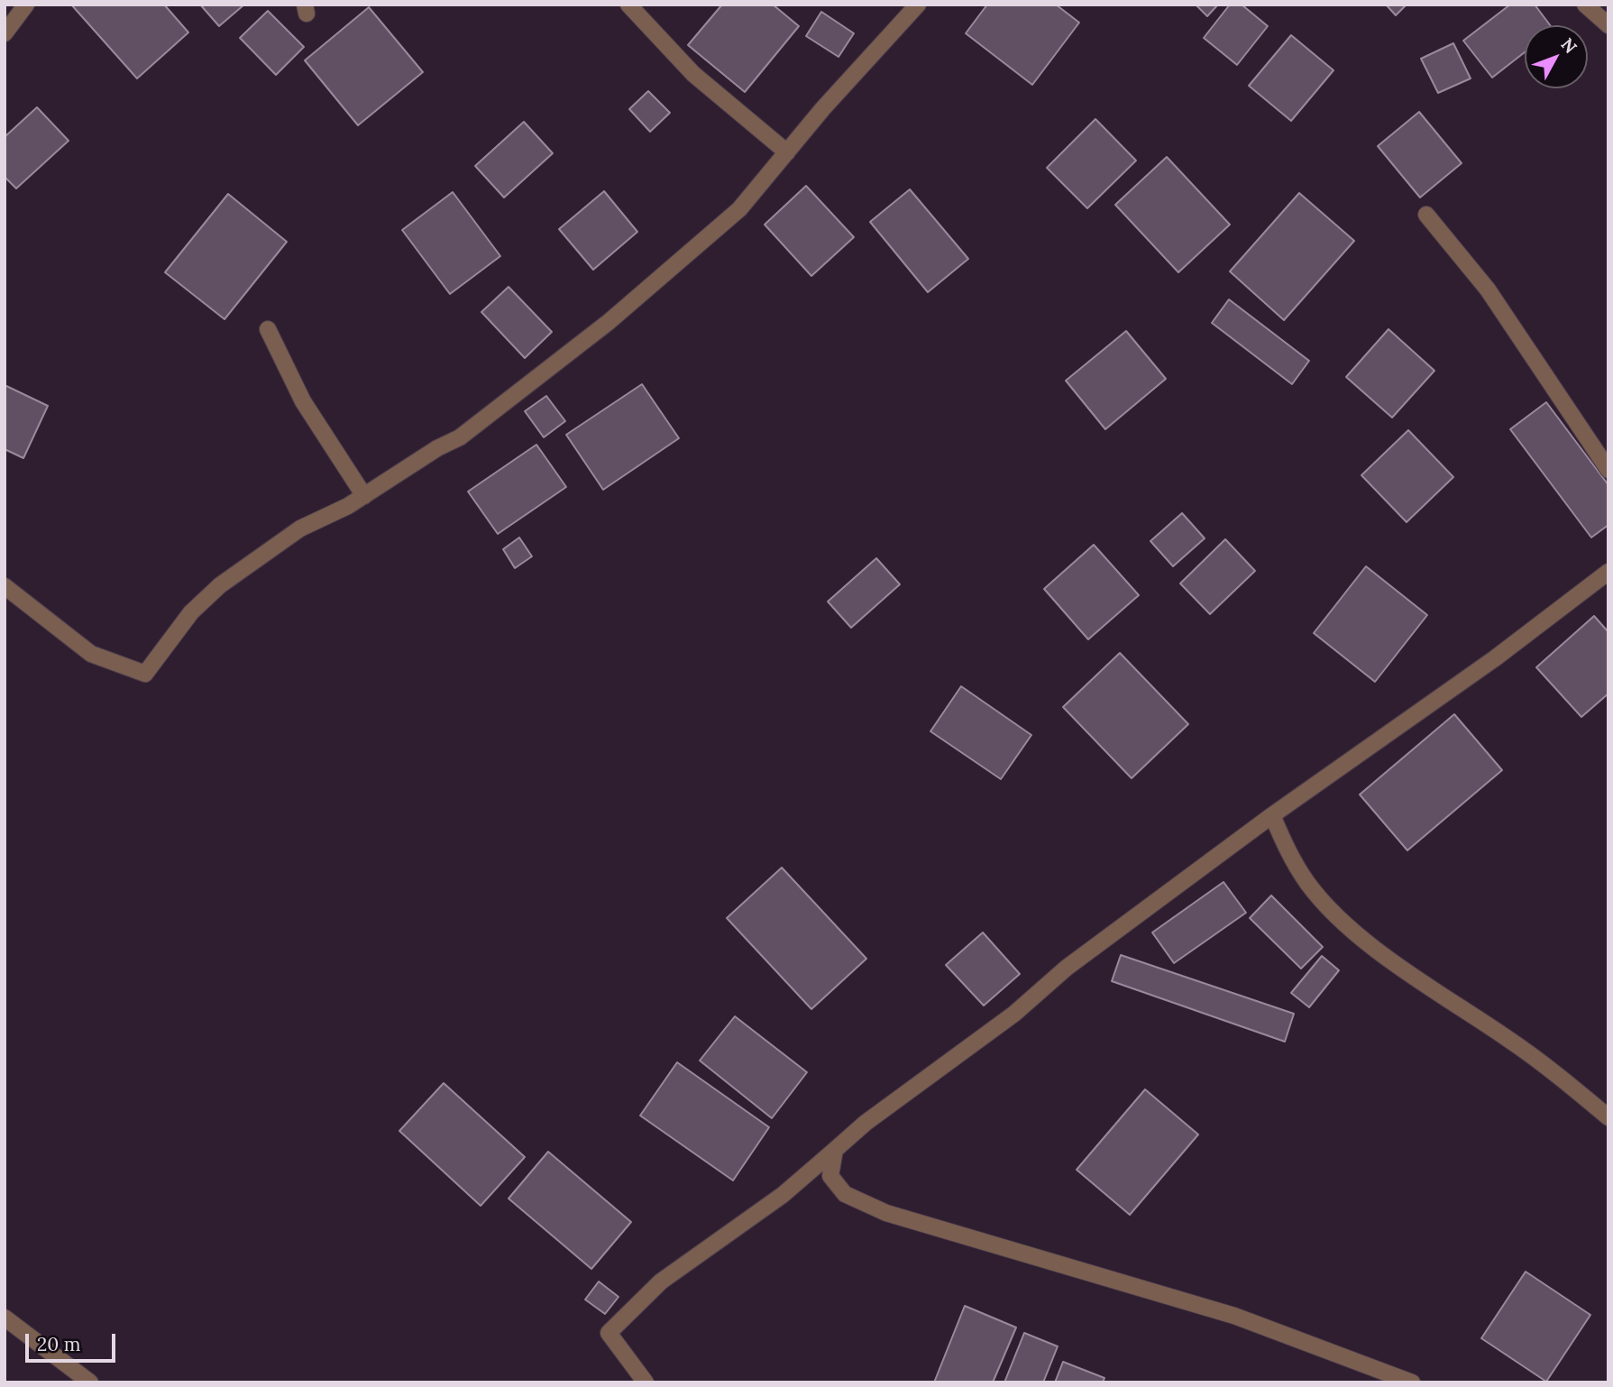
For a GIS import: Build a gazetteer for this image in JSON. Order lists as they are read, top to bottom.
{
  "scale_bar": "20 m",
  "north": "top right"
}
